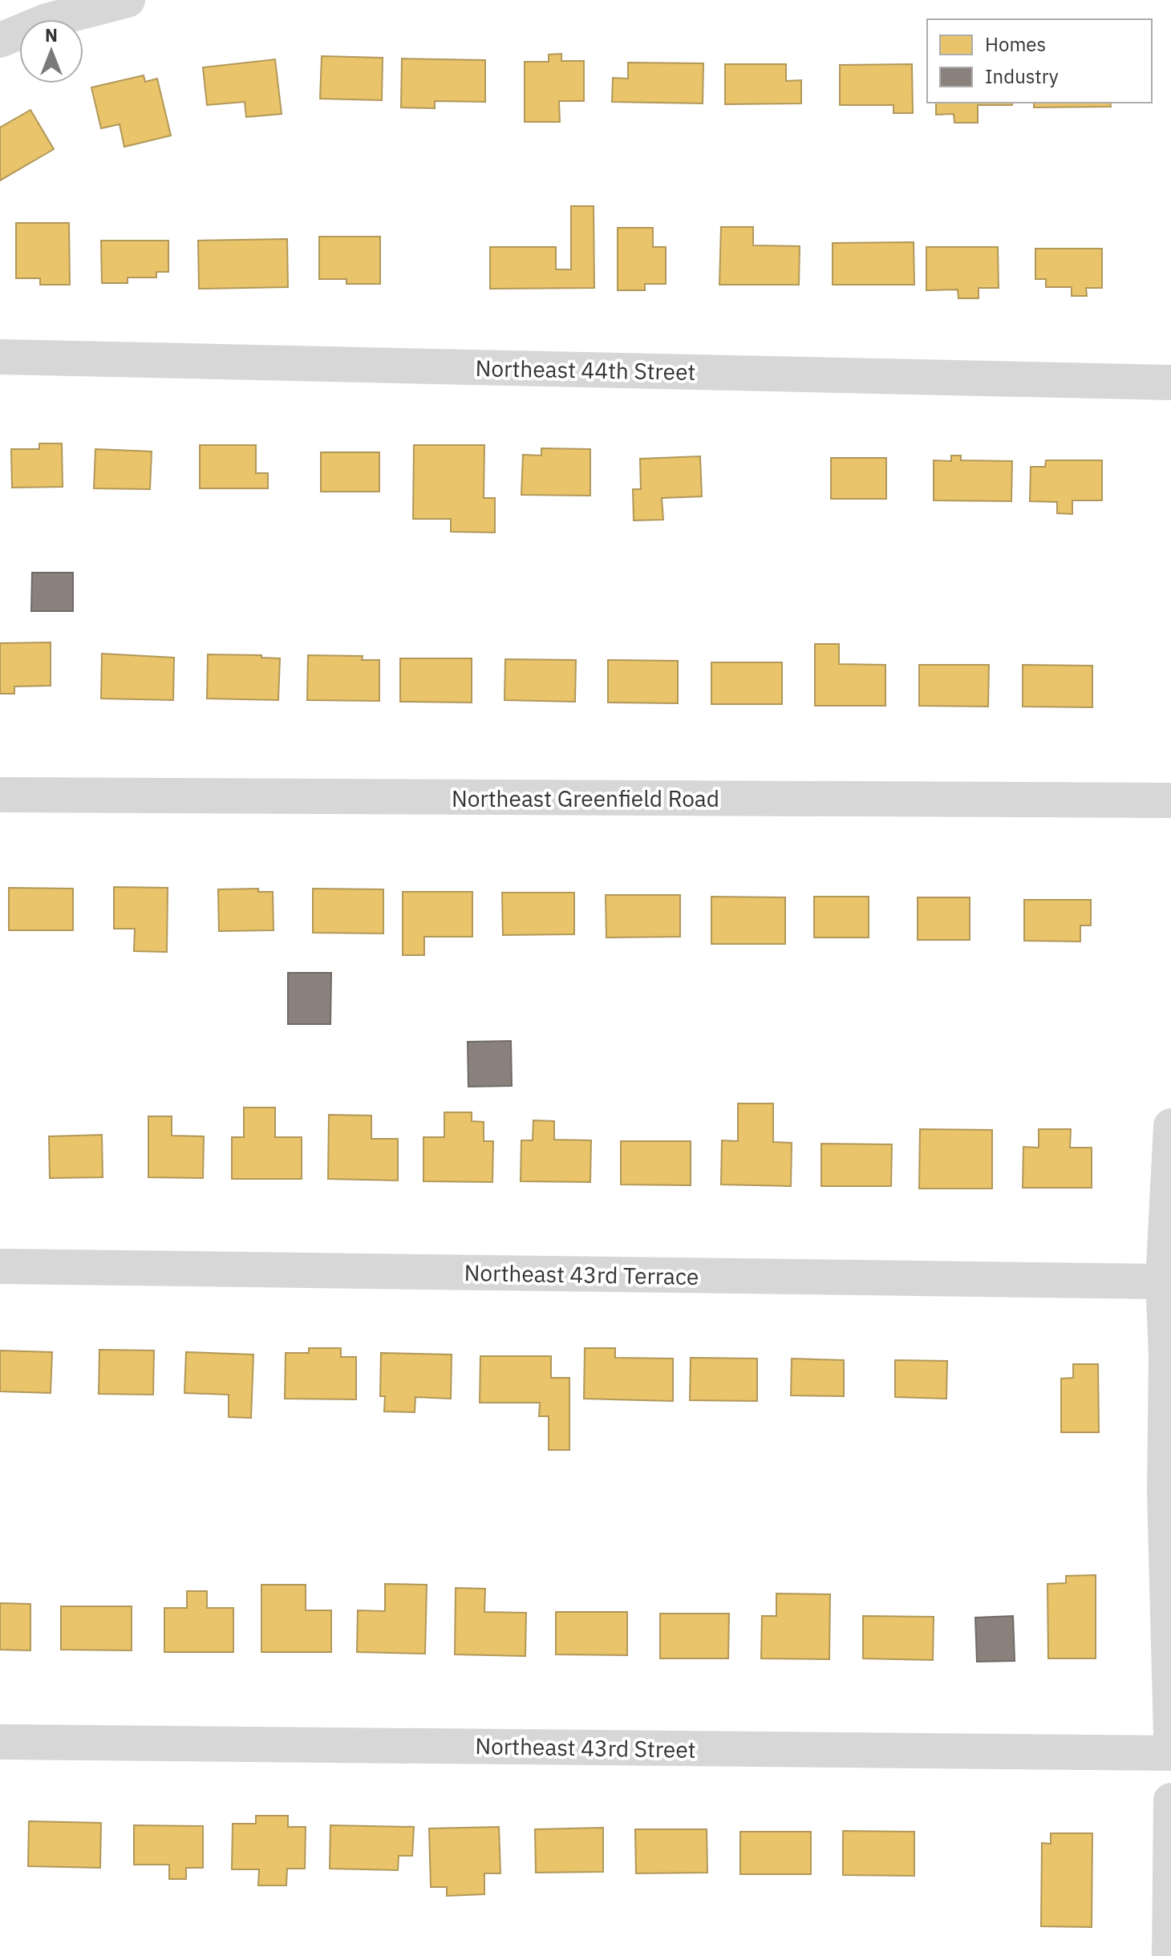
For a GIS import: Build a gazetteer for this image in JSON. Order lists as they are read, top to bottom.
{
  "streets": {
    "street": [
      "Northeast 44th Street",
      "Northeast Greenfield Road",
      "Northeast 43rd Terrace",
      "Northeast 43rd Street"
    ]
  },
  "legend": ["Homes", "Industry"],
  "north": "top"
}
